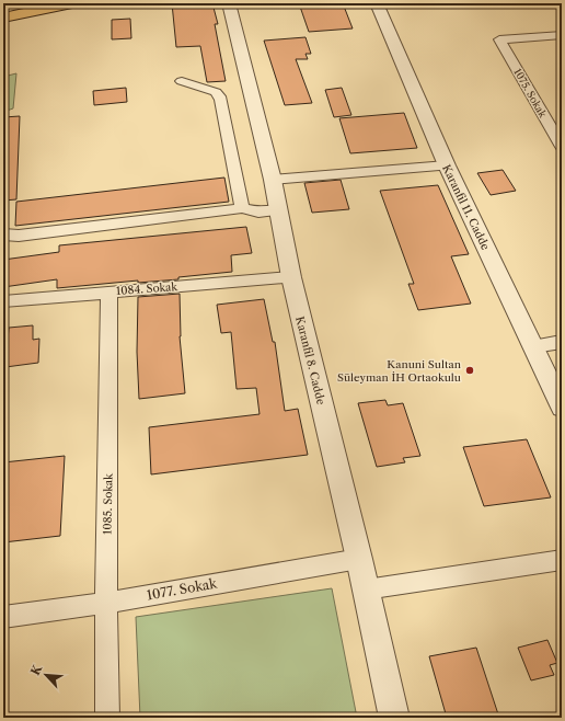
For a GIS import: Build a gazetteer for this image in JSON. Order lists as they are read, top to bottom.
{
  "streets": {
    "street": [
      "1075. Sokak",
      "Karanfil 11. Cadde",
      "1084. Sokak",
      "Karanfil 8. Cadde",
      "1085. Sokak",
      "1077. Sokak"
    ]
  },
  "crossings": [
    ["1084. Sokak", "Karanfil 8. Cadde"],
    ["1084. Sokak", "1085. Sokak"],
    ["Karanfil 8. Cadde", "1077. Sokak"],
    ["1085. Sokak", "1077. Sokak"]
  ],
  "places": ["Kanuni Sultan Süleyman İH Ortaokulu"],
  "north": "top left"
}
